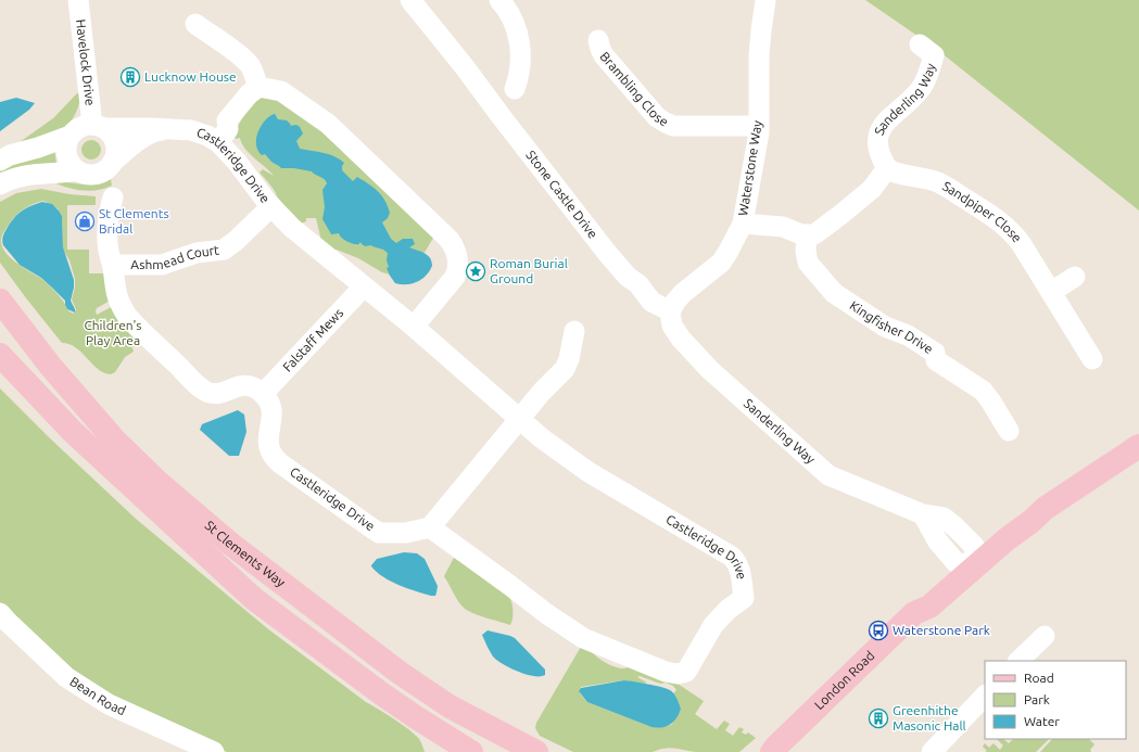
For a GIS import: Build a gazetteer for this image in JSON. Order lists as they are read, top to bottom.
{
  "streets": {
    "main road": ["St Clements Way", "London Road"],
    "street": [
      "Havelock Drive",
      "Brambling Close",
      "Sanderling Way",
      "Castleridge Drive",
      "Waterstone Way",
      "Stone Castle Drive",
      "Sandpiper Close",
      "Ashmead Court",
      "Kingfisher Drive",
      "Falstaff Mews",
      "Bean Road"
    ]
  },
  "crossings": [
    ["Havelock Drive", "Castleridge Drive"],
    ["Brambling Close", "Waterstone Way"],
    ["Sanderling Way", "Waterstone Way"],
    ["Sanderling Way", "Stone Castle Drive"],
    ["Sanderling Way", "Sandpiper Close"],
    ["Sanderling Way", "London Road"],
    ["Castleridge Drive", "Ashmead Court"],
    ["Castleridge Drive", "Falstaff Mews"],
    ["Waterstone Way", "Stone Castle Drive"]
  ],
  "parks": ["Children's Play Area"],
  "places": {
    "building": ["Lucknow House", "Greenhithe Masonic Hall"],
    "shop": ["St Clements Bridal"],
    "place": ["Roman Burial Ground"],
    "bus stop": ["Waterstone Park"]
  },
  "legend": ["Road", "Park", "Water"]
}
